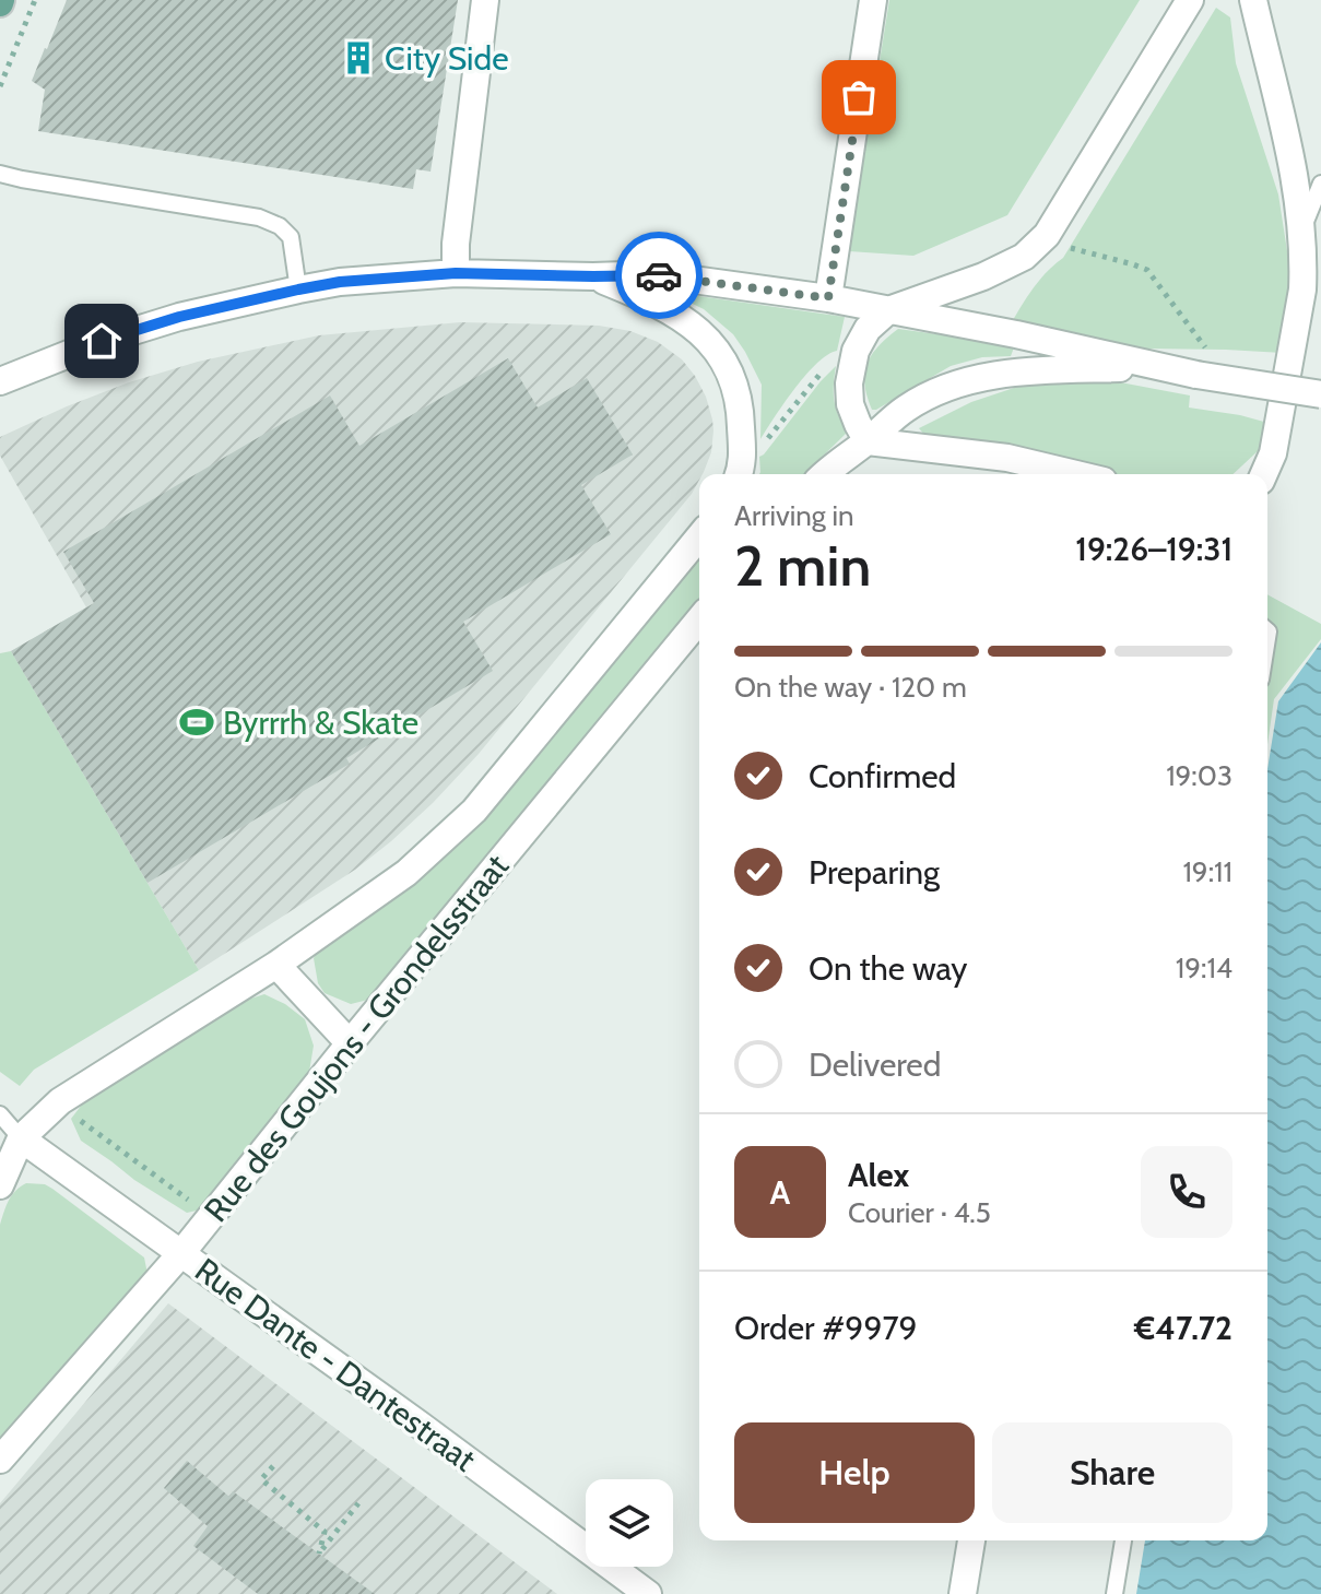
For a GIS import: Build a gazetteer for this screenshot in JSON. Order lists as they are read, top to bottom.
{
  "streets": {
    "street": ["Rue des Goujons - Grondelsstraat", "Rue Dante - Dantestraat"]
  },
  "crossings": [
    ["Rue des Goujons - Grondelsstraat", "Rue Dante - Dantestraat"]
  ],
  "places": {
    "building": ["City Side"],
    "sports": ["Byrrrh & Skate"]
  },
  "page": {
    "heading": ["2 min", "Arriving in", "19:26–19:31"],
    "panel": [
      "Alex",
      "Courier · 4.5",
      "Order #9979",
      "€47.72"
    ],
    "bar": "On the way · 120 m",
    "list": [
      ["Confirmed", "19:03"],
      ["Preparing", "19:11"],
      ["On the way", "19:14"],
      "Delivered"
    ],
    "round": "A",
    "buttons": ["Help", "Share"]
  }
}
